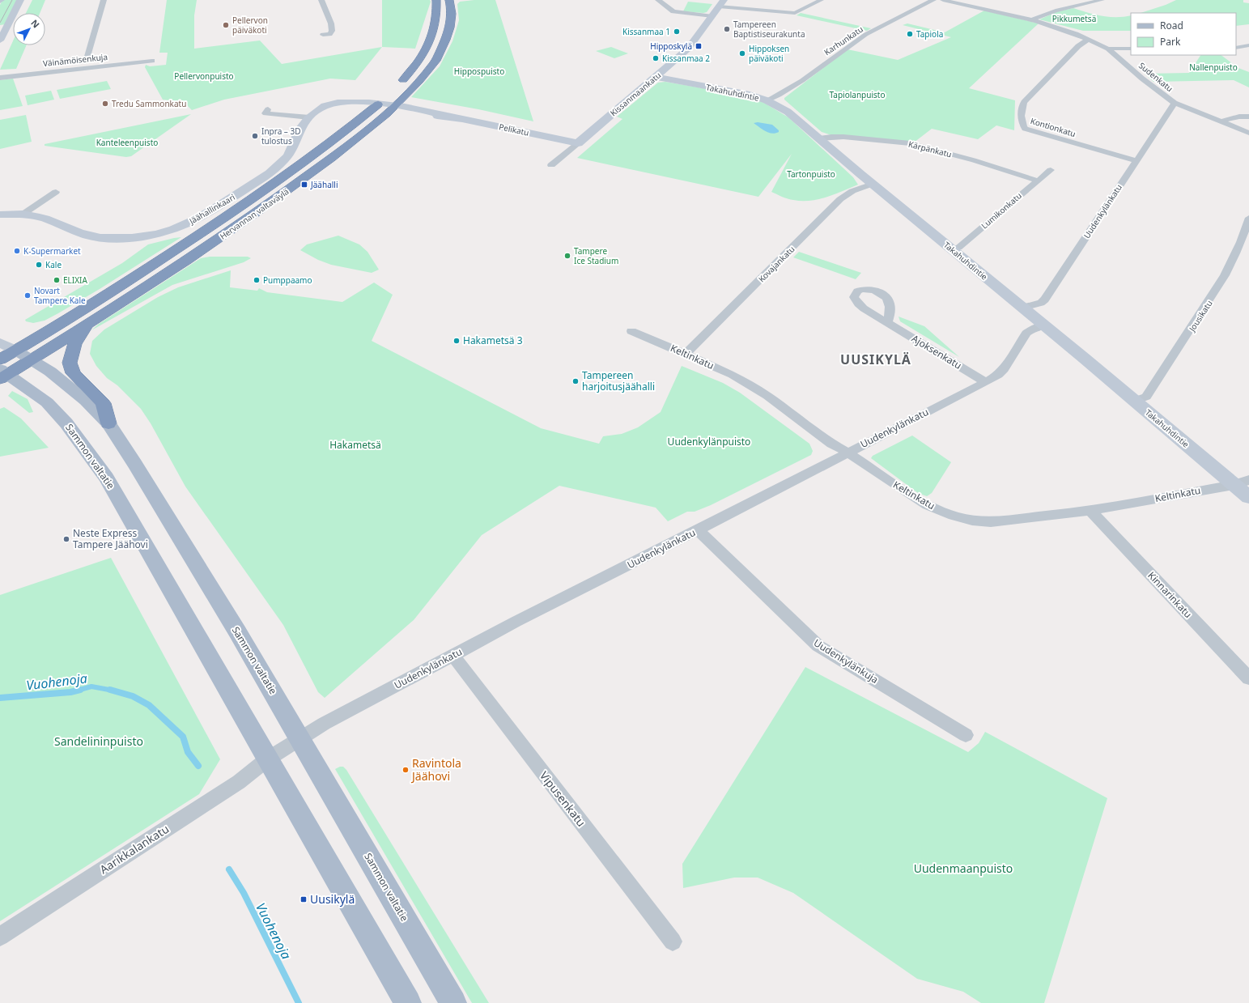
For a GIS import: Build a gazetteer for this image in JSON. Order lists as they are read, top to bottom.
{
  "streets": {
    "highway": ["Hervannan valtaväylä"],
    "main road": ["Sammon valtatie"],
    "street": [
      "Karhunkatu",
      "Väinämöisenkuja",
      "Sudenkatu",
      "Takahuhdintie",
      "Kissanmaankatu",
      "Kontionkatu",
      "Pelikatu",
      "Kärpänkatu",
      "Jäähallinkaari",
      "Lumikonkatu",
      "Uudenkylänkatu",
      "Kovajankatu",
      "Jousikatu",
      "Ajoksenkatu",
      "Keltinkatu",
      "Kinnarinkatu",
      "Uudenkylänkuja",
      "Vipusenkatu",
      "Aarikkalankatu"
    ]
  },
  "crossings": [
    ["Karhunkatu", "Takahuhdintie"],
    ["Sudenkatu", "Kontionkatu"],
    ["Sudenkatu", "Uudenkylänkatu"],
    ["Takahuhdintie", "Kissanmaankatu"],
    ["Takahuhdintie", "Kärpänkatu"],
    ["Takahuhdintie", "Lumikonkatu"],
    ["Takahuhdintie", "Uudenkylänkatu"],
    ["Takahuhdintie", "Kovajankatu"],
    ["Takahuhdintie", "Jousikatu"],
    ["Takahuhdintie", "Keltinkatu"],
    ["Kissanmaankatu", "Pelikatu"],
    ["Kontionkatu", "Uudenkylänkatu"],
    ["Pelikatu", "Hervannan valtaväylä"],
    ["Kärpänkatu", "Lumikonkatu"],
    ["Uudenkylänkatu", "Ajoksenkatu"],
    ["Uudenkylänkatu", "Keltinkatu"],
    ["Uudenkylänkatu", "Sammon valtatie"],
    ["Uudenkylänkatu", "Uudenkylänkuja"],
    ["Uudenkylänkatu", "Vipusenkatu"],
    ["Uudenkylänkatu", "Aarikkalankatu"],
    ["Hervannan valtaväylä", "Sammon valtatie"],
    ["Kovajankatu", "Keltinkatu"],
    ["Keltinkatu", "Kinnarinkatu"],
    ["Sammon valtatie", "Aarikkalankatu"]
  ],
  "districts": ["UUSIKYLÄ"],
  "water": ["Vuohenoja"],
  "parks": [
    "Pikkumetsä",
    "Nallenpuisto",
    "Hippospuisto",
    "Pellervonpuisto",
    "Tapiolanpuisto",
    "Kanteleenpuisto",
    "Tartonpuisto",
    "Uudenkylänpuisto",
    "Hakametsä",
    "Sandelininpuisto",
    "Uudenmaanpuisto"
  ],
  "places": {
    "other": [
      "Pellervon päiväkoti",
      "Tampereen Baptistiseurakunta",
      "Kissanmaa 1",
      "Tapiola",
      "Hippoksen päiväkoti",
      "Kissanmaa 2",
      "Tredu Sammonkatu",
      "Inpra – 3D tulostus",
      "K-Supermarket",
      "Tampere Ice Stadium",
      "Kale",
      "ELIXIA",
      "Pumppaamo",
      "Novart Tampere Kale",
      "Hakametsä 3",
      "Tampereen harjoitusjäähalli",
      "Neste Express Tampere Jäähovi",
      "Ravintola Jäähovi"
    ],
    "transit": ["Hipposkylä", "Jäähalli", "Uusikylä"]
  },
  "legend": ["Road", "Park"],
  "north": "top right"
}
